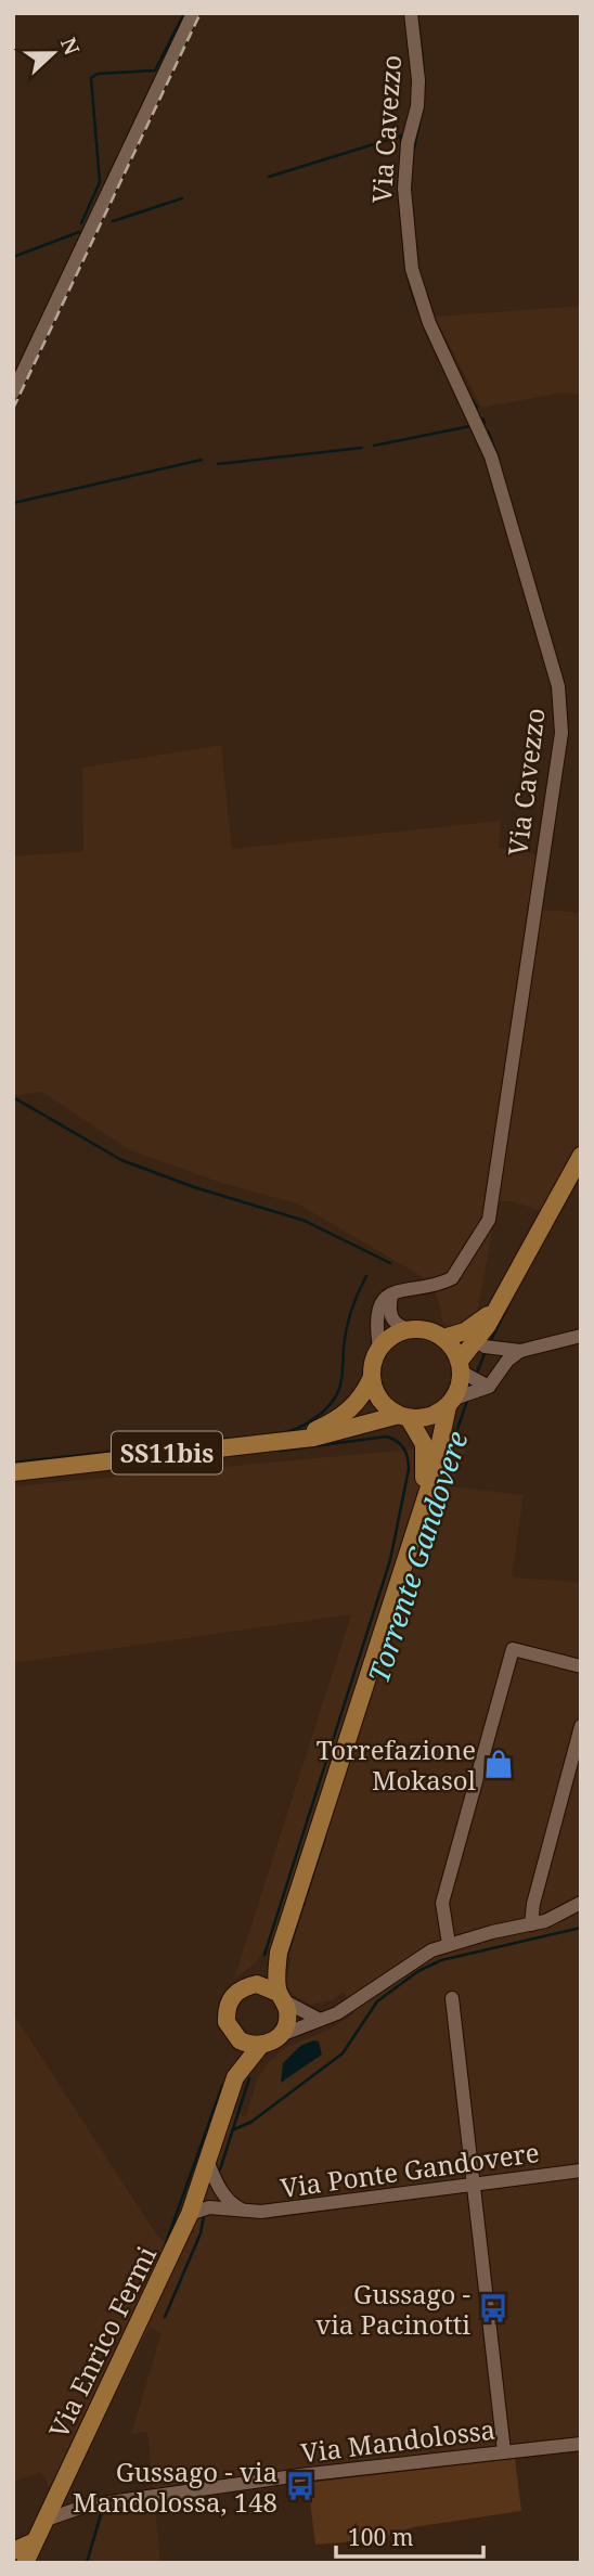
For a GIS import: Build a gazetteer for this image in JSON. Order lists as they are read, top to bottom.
{
  "streets": {
    "main road": ["SS11bis", "Via Enrico Fermi"],
    "street": ["Via Cavezzo", "Via Ponte Gandovere", "Via Mandolossa"]
  },
  "crossings": [
    ["Via Ponte Gandovere", "Via Enrico Fermi"],
    ["Via Enrico Fermi", "Via Mandolossa"]
  ],
  "water": ["Torrente Gandovere"],
  "places": {
    "shop": ["Torrefazione Mokasol"],
    "bus stop": ["Gussago - via Pacinotti", "Gussago - via Mandolossa, 148"]
  },
  "scale_bar": "100 m",
  "north": "right"
}
